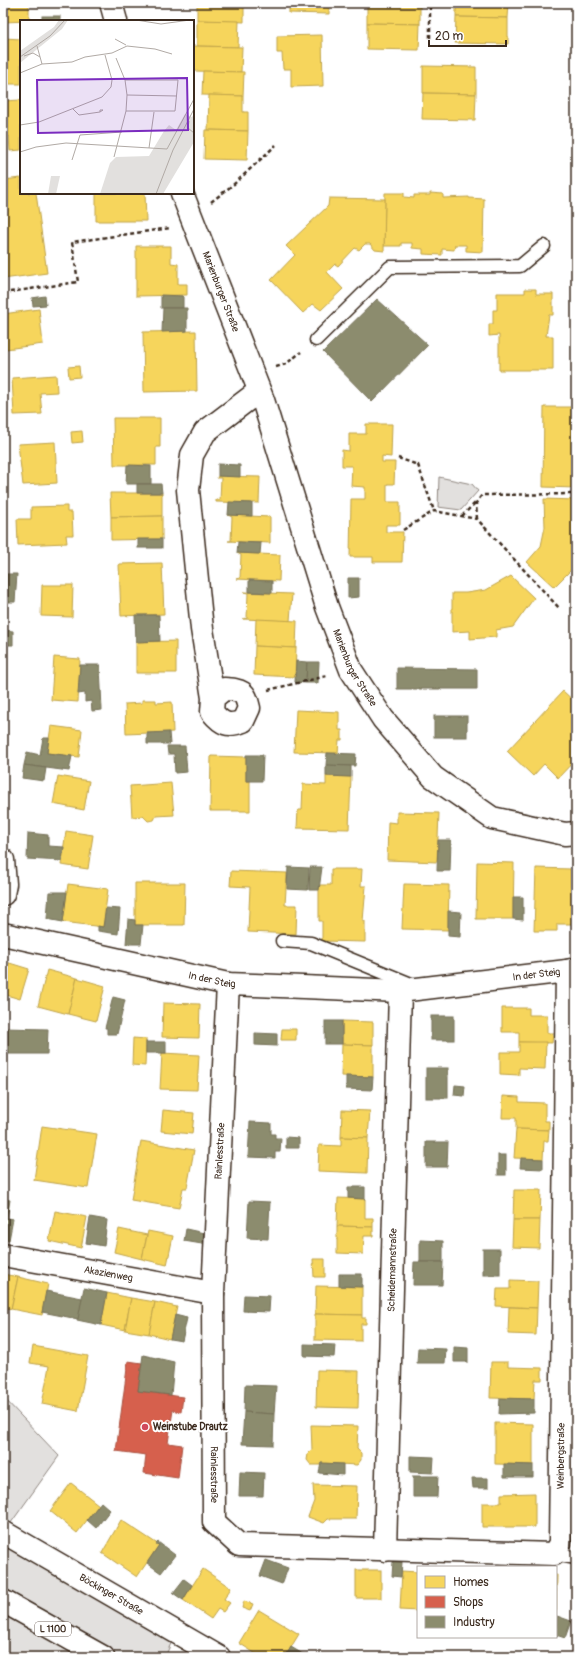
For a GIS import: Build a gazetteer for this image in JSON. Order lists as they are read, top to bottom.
{
  "streets": {
    "street": [
      "Marienburger Straße",
      "In der Steig",
      "Rainlesstraße",
      "Scheidemannstraße",
      "Akazienweg",
      "Weinbergstraße",
      "Böckinger Straße",
      "L 1100"
    ]
  },
  "crossings": [
    ["In der Steig", "Rainlesstraße"],
    ["In der Steig", "Scheidemannstraße"],
    ["In der Steig", "Weinbergstraße"],
    ["Rainlesstraße", "Scheidemannstraße"],
    ["Rainlesstraße", "Akazienweg"],
    ["Rainlesstraße", "Weinbergstraße"]
  ],
  "places": ["Weinstube Drautz"],
  "legend": ["Homes", "Shops", "Industry"],
  "scale_bar": "20 m"
}
